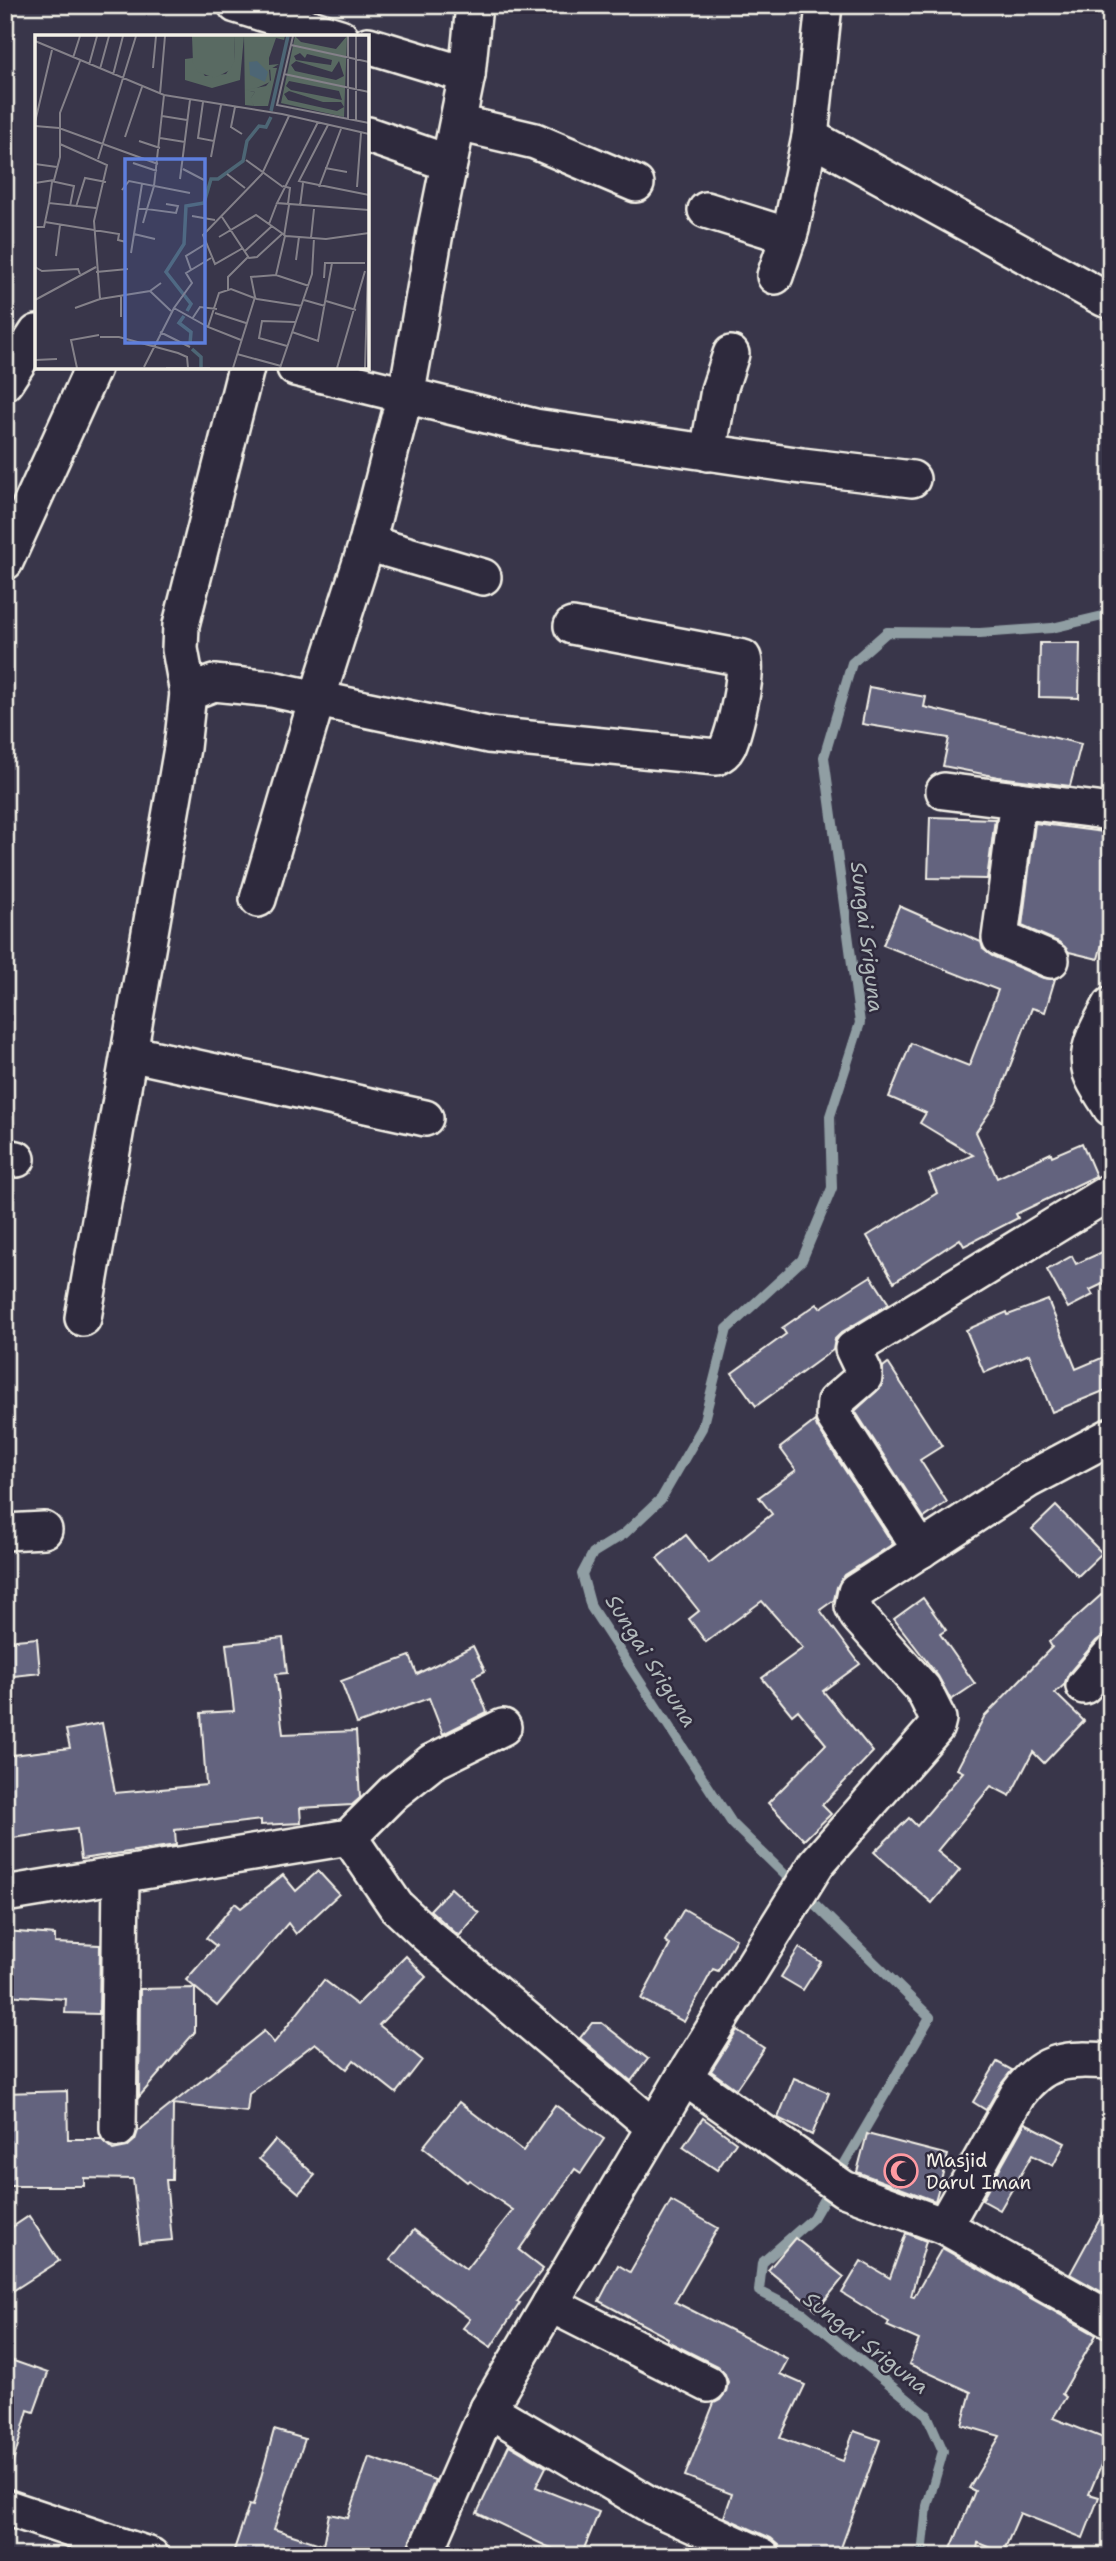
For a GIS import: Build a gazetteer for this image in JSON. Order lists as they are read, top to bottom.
{
  "water": ["Sungai Sriguna"],
  "places": {
    "mosque": ["Masjid Darul Iman"]
  }
}
